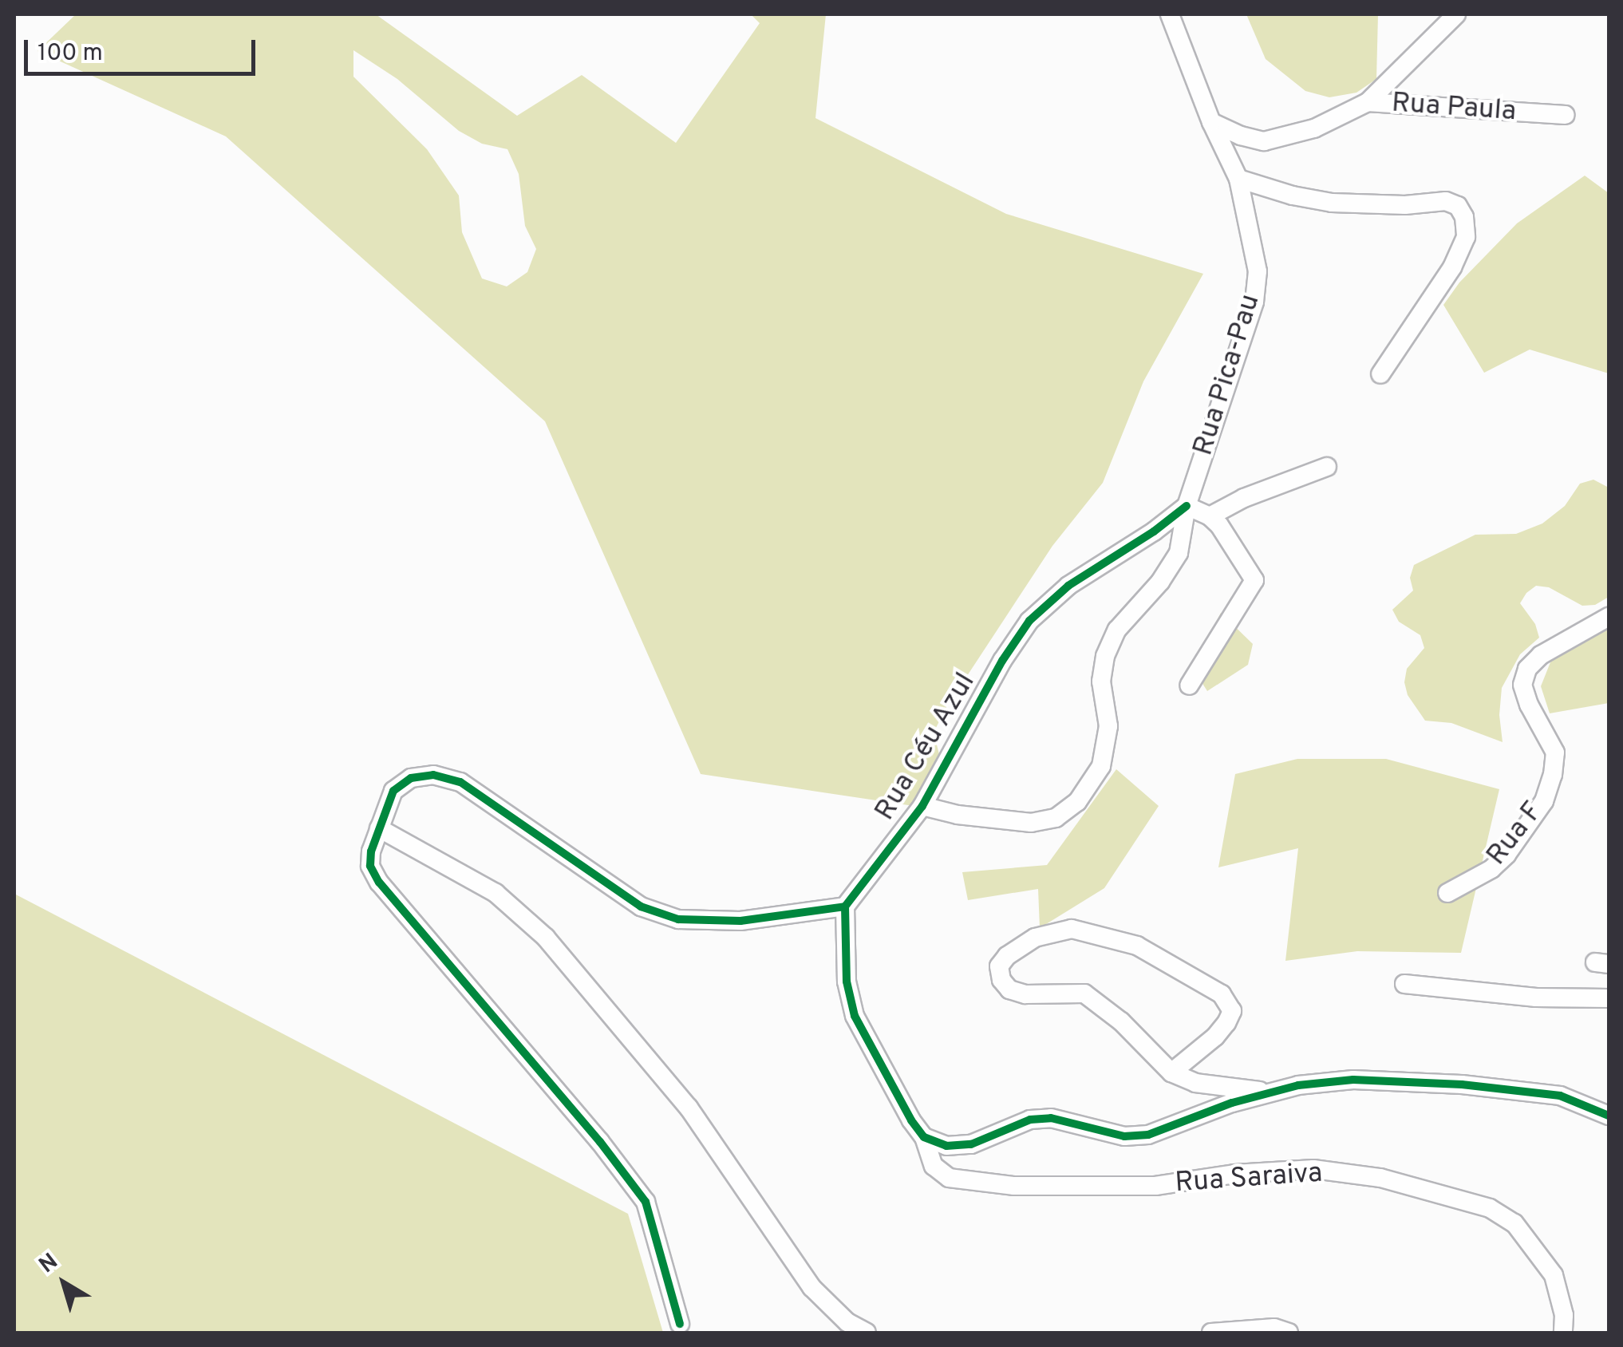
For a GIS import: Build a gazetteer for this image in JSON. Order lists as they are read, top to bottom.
{
  "streets": {
    "street": [
      "Rua Paula",
      "Rua Pica-Pau",
      "Rua Céu Azul",
      "Rua F",
      "Rua Saraiva"
    ]
  },
  "crossings": [
    ["Rua Paula", "Rua Pica-Pau"],
    ["Rua Pica-Pau", "Rua Céu Azul"]
  ],
  "scale_bar": "100 m",
  "north": "top left"
}
